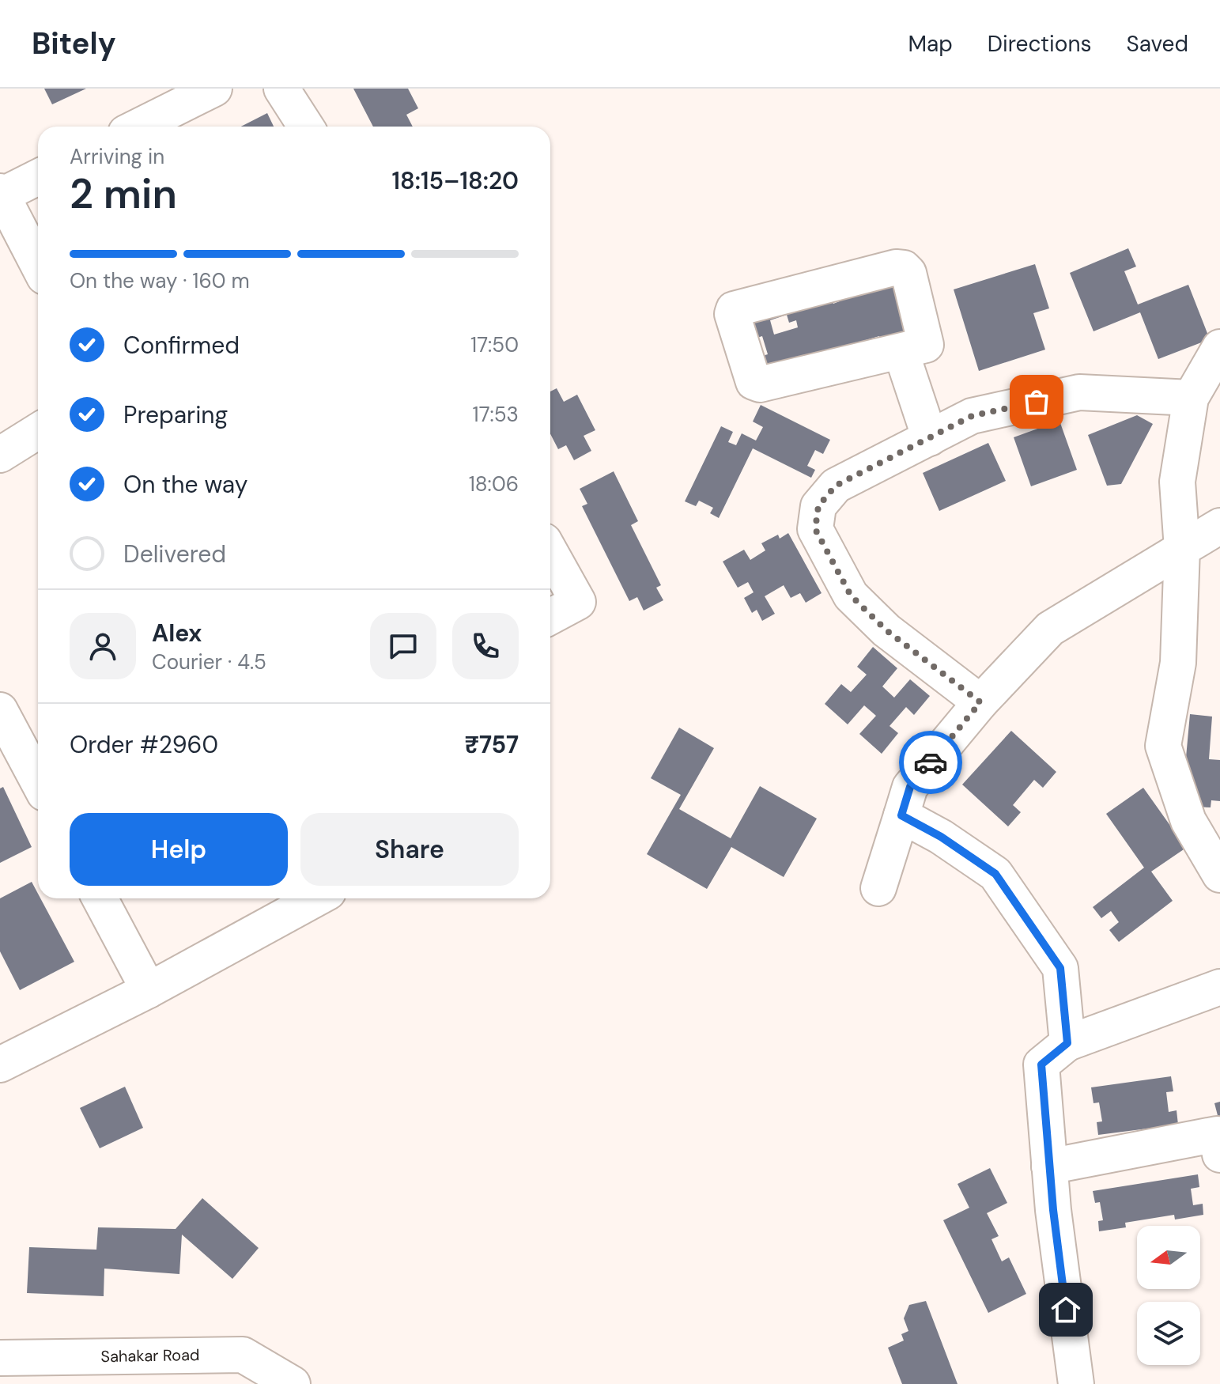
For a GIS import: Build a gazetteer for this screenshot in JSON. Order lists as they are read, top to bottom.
{
  "streets": {
    "street": ["Sahakar Road"]
  },
  "north": "left",
  "page": {
    "header": "Bitely",
    "nav": ["Map", "Directions", "Saved"],
    "heading": ["2 min", "Arriving in", "18:15–18:20"],
    "panel": [
      "Alex",
      "Courier · 4.5",
      "Order #2960",
      "₹757"
    ],
    "bar": "On the way · 160 m",
    "list": [
      ["Confirmed", "17:50"],
      ["Preparing", "17:53"],
      ["On the way", "18:06"],
      "Delivered"
    ],
    "buttons": ["Help", "Share"]
  }
}
